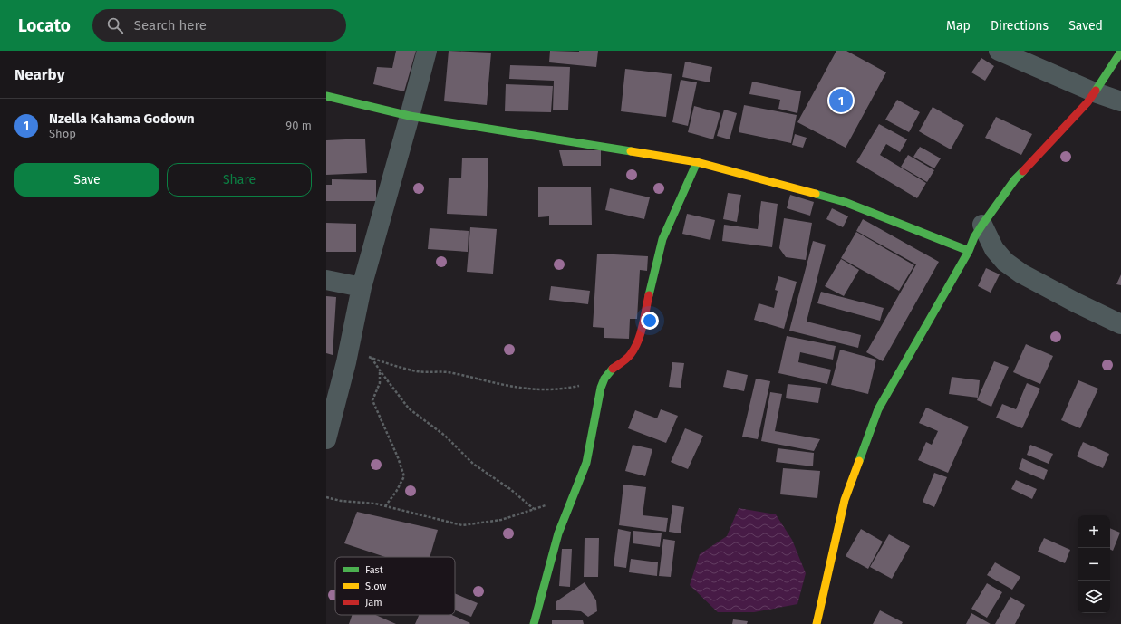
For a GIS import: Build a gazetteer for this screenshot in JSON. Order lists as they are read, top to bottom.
{
  "legend": ["Fast", "Slow", "Jam"],
  "page": {
    "header": "Locato",
    "search": "Search here",
    "nav": ["Map", "Directions", "Saved"],
    "heading": "Nearby",
    "pins": "1",
    "list": [
      {
        "mark": "1",
        "name": "Nzella Kahama Godown",
        "note": "Shop",
        "value": "90 m"
      }
    ],
    "buttons": ["Save", "Share"],
    "map_buttons": ["+", "−"]
  }
}
